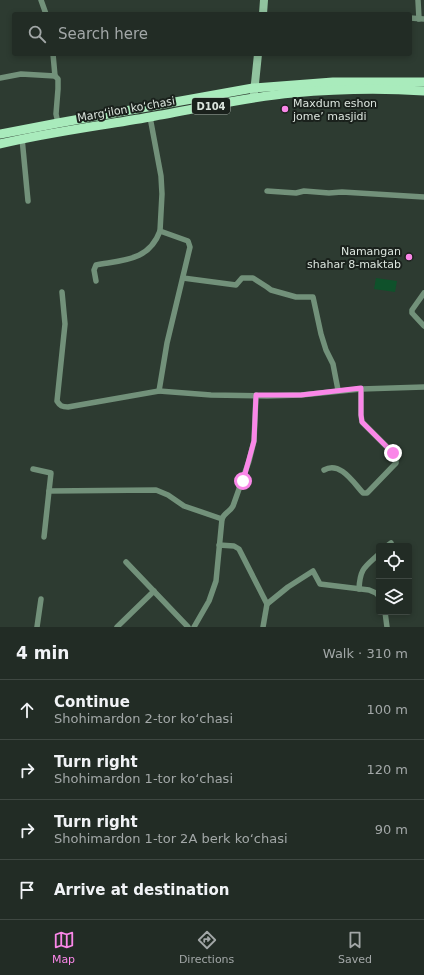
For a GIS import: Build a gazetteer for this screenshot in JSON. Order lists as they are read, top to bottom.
{
  "streets": {
    "main road": ["D104", "Margʻilon koʻchasi"]
  },
  "places": ["Maxdum eshon jome’ masjidi", "Namangan shahar 8-maktab"],
  "page": {
    "search": "Search here",
    "heading": ["4 min", "Walk · 310 m"],
    "list": [
      ["Continue", "Shohimardon 2-tor koʻchasi", "100 m"],
      ["Turn right", "Shohimardon 1-tor koʻchasi", "120 m"],
      ["Turn right", "Shohimardon 1-tor 2A berk koʻchasi", "90 m"],
      "Arrive at destination"
    ],
    "nav": ["Map", "Directions", "Saved"]
  }
}
